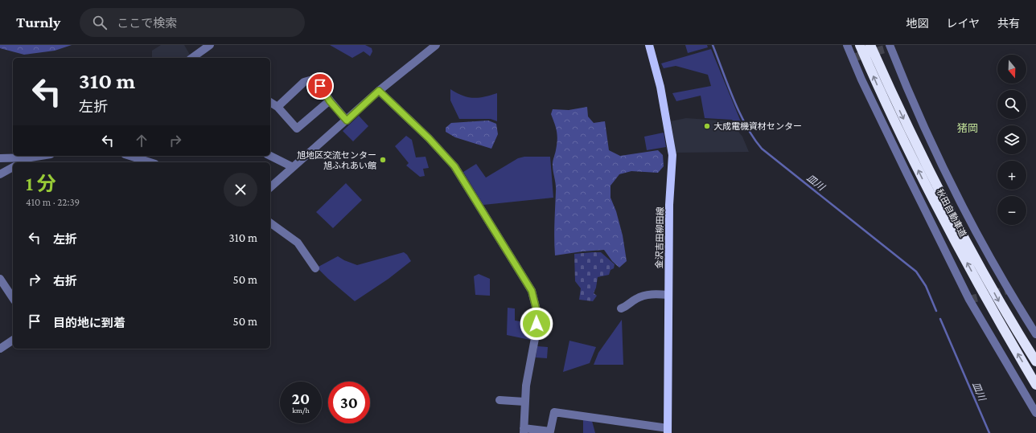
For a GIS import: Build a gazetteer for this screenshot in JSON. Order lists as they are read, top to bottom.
{
  "streets": {
    "highway": ["秋田自動車道"],
    "main road": ["金沢吉田柳田線"]
  },
  "districts": ["猪岡"],
  "water": ["皿川"],
  "places": ["大成電機資材センター", "旭地区交流センター 旭ふれあい館"],
  "north": "bottom",
  "page": {
    "header": "Turnly",
    "search": "ここで検索",
    "nav": ["地図", "レイヤ", "共有"],
    "map_buttons": ["+", "−"],
    "turn": ["310 m", "左折"],
    "heading": ["1 分", "410 m · 22:39"],
    "list": [
      {
        "name": "左折",
        "value": "310 m"
      },
      {
        "name": "右折",
        "value": "50 m"
      },
      {
        "name": "目的地に到着",
        "value": "50 m"
      }
    ],
    "speed": "20 km/h",
    "limit": "30"
  }
}
